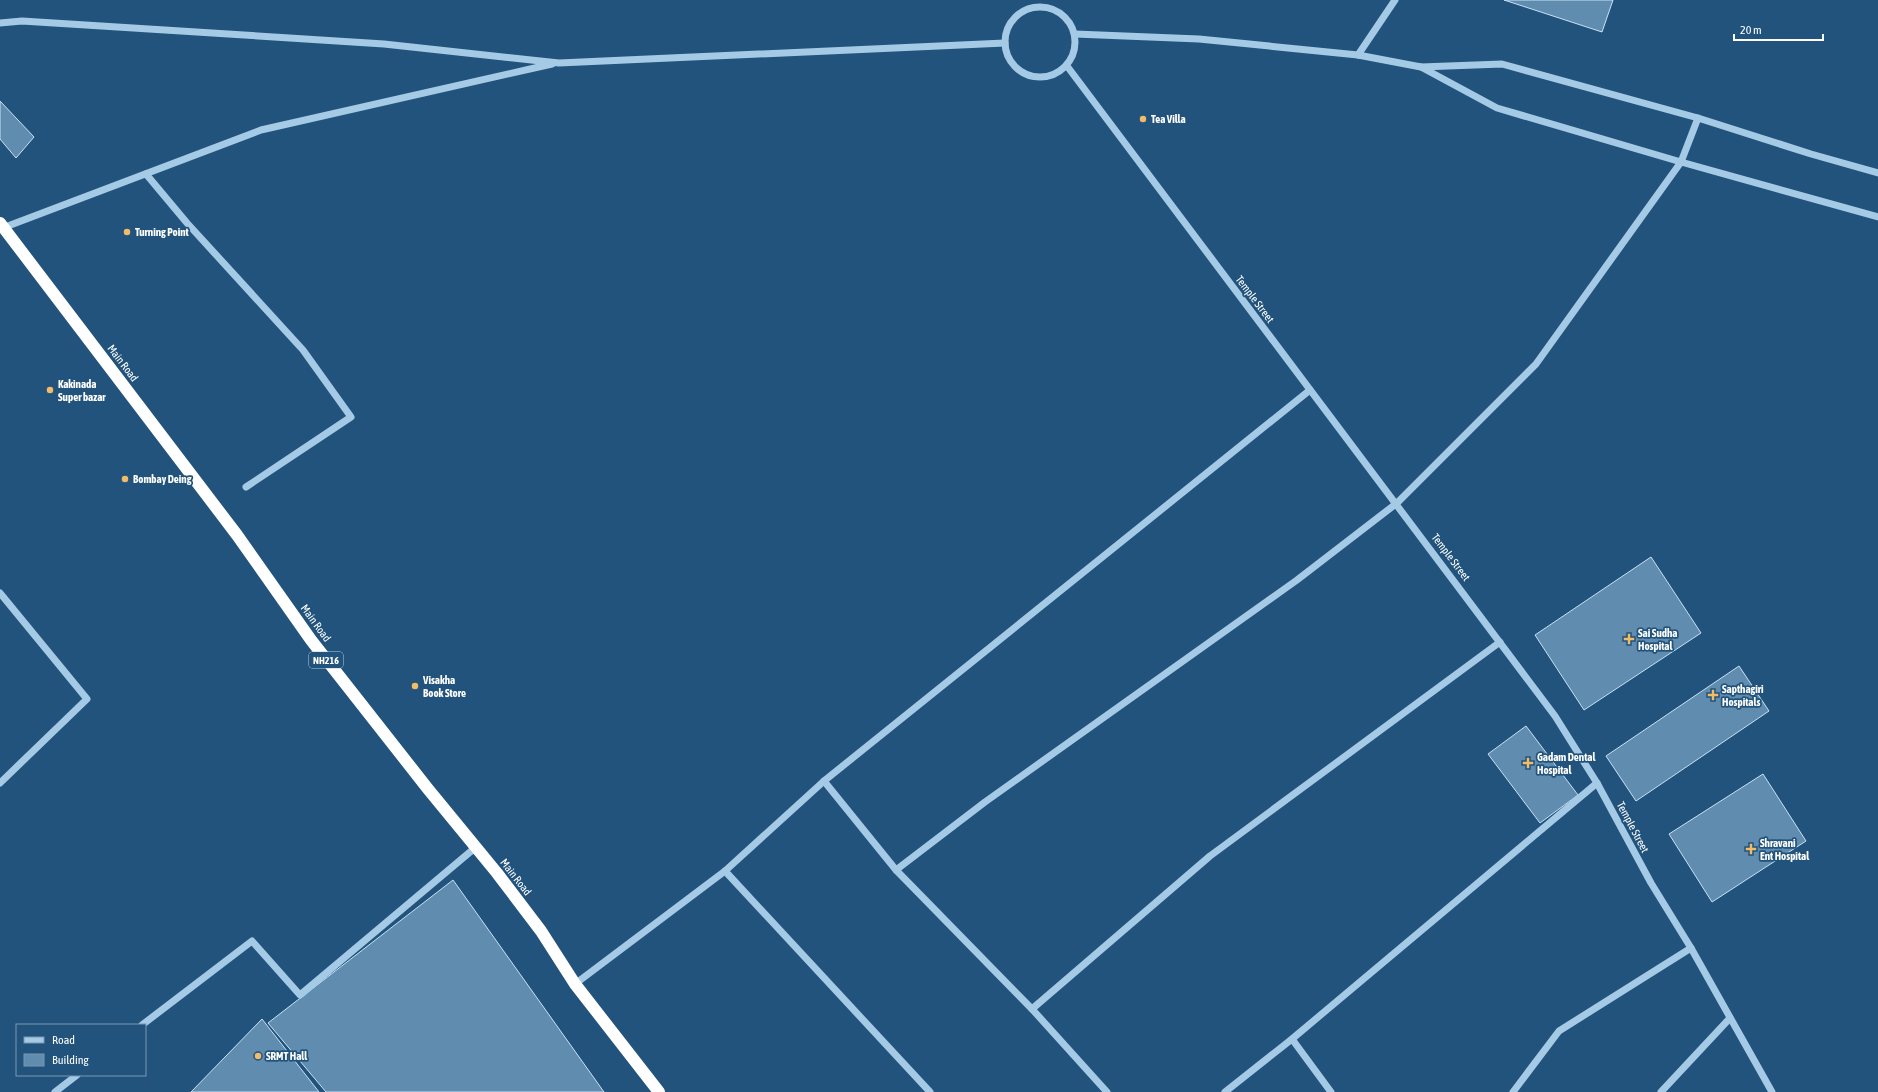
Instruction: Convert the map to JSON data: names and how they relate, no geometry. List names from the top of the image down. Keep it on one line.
{"streets":{"highway":["Main Road","NH216"],"street":["Temple Street"]},"places":{"other":["Tea Villa","Turning Point","Kakinada Super bazar","Bombay Deing","Visakha Book Store","SRMT Hall"],"health":["Sai Sudha Hospital","Sapthagiri Hospitals","Gadam Dental Hospital","Shravani Ent Hospital"]},"legend":["Road","Building"],"scale_bar":"20 m"}
